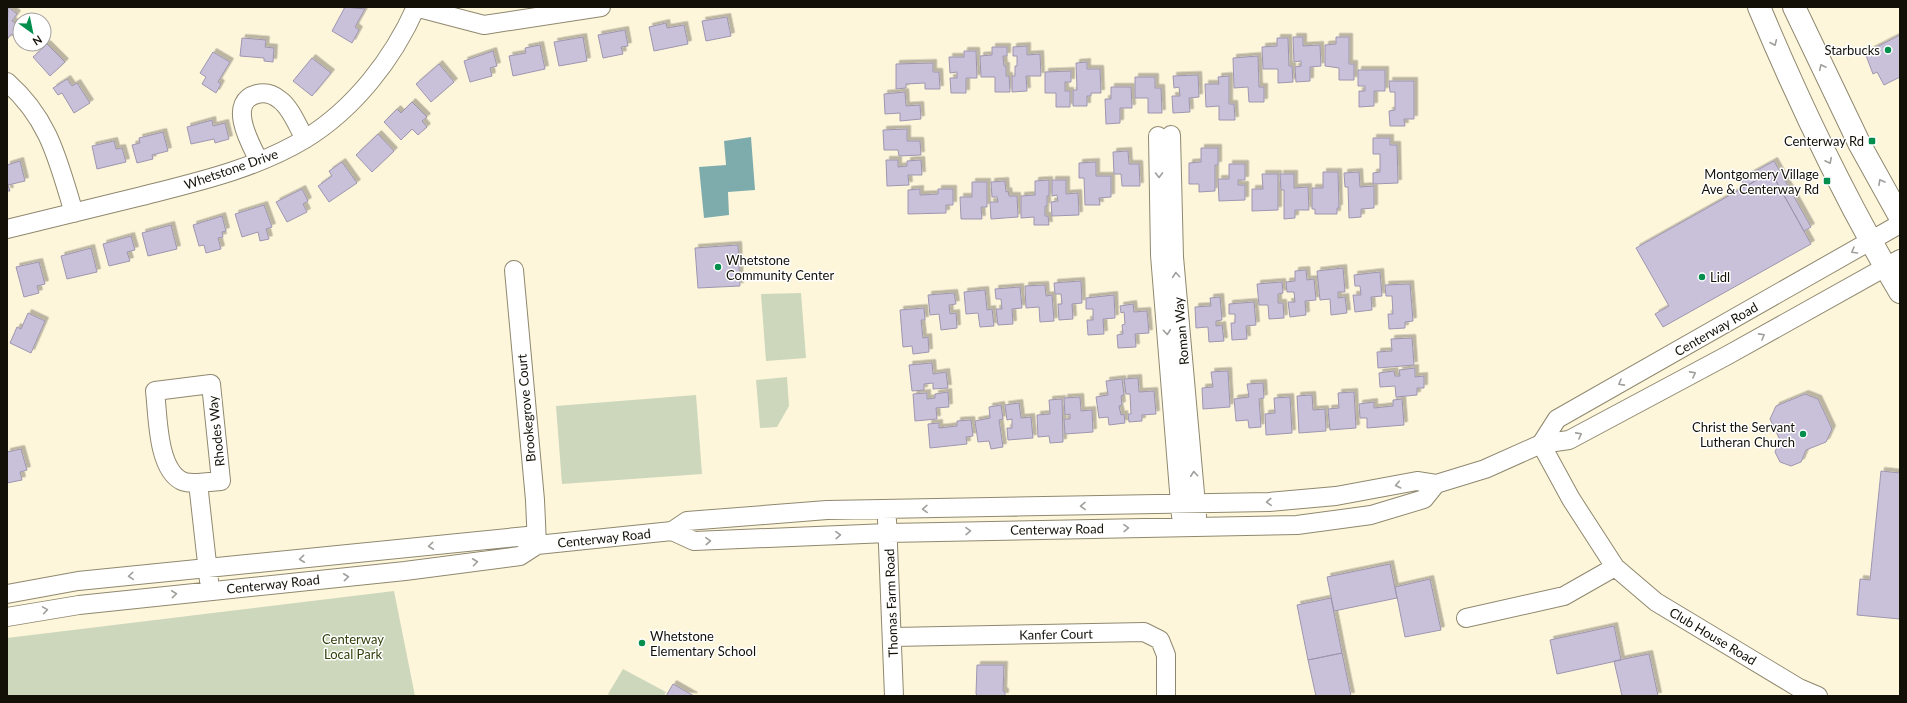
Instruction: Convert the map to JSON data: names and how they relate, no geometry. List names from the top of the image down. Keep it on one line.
{"streets":{"street":["Whetstone Drive","Centerway Road","Roman Way","Brookegrove Court","Rhodes Way","Thomas Farm Road","Kanfer Court","Club House Road"]},"crossings":[["Centerway Road","Roman Way"],["Centerway Road","Brookegrove Court"],["Centerway Road","Thomas Farm Road"],["Centerway Road","Club House Road"],["Thomas Farm Road","Kanfer Court"]],"parks":["Centerway Local Park"],"places":{"other":["Starbucks","Whetstone Community Center","Lidl","Christ the Servant Lutheran Church","Whetstone Elementary School"],"transit":["Centerway Rd","Montgomery Village Ave & Centerway Rd"]},"north":"bottom right"}
